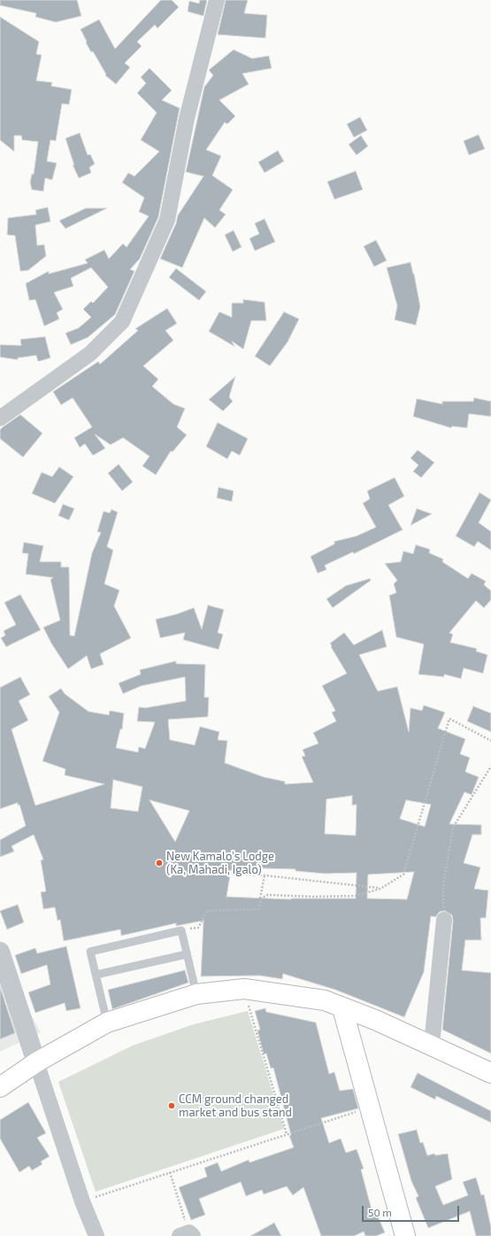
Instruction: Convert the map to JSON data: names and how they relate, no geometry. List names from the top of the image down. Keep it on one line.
{"places":["New Kamalo's Lodge (Ka, Mahadi, Igalo)","CCM ground changed market and bus stand"],"scale_bar":"50 m"}
